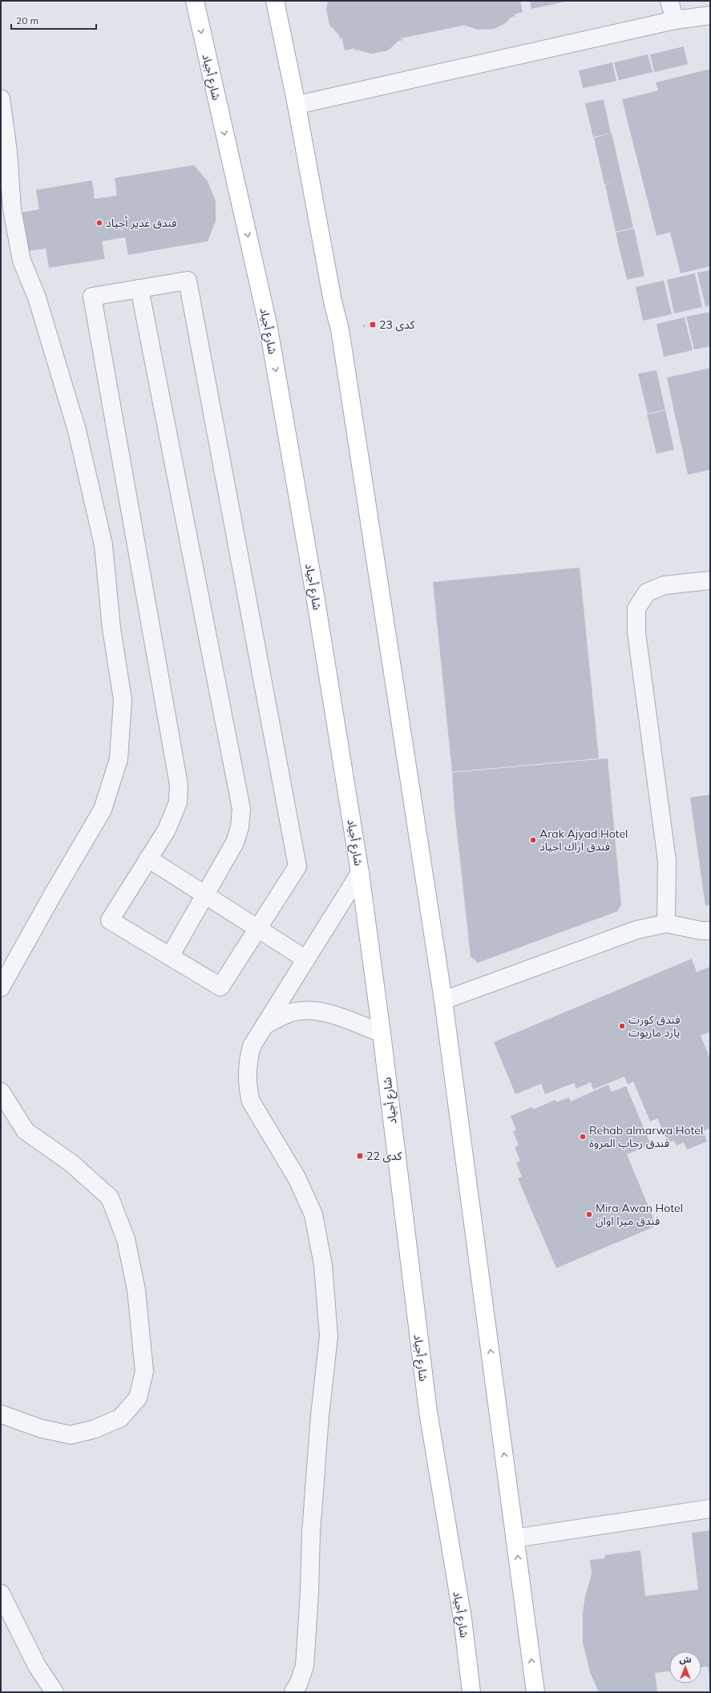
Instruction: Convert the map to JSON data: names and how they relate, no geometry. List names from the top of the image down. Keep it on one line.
{"streets":{"main road":["شارع أجياد"]},"places":{"other":["فندق غدير أجياد","Arak Ajyad Hotel فندق اراك اجياد","فندق كورت يارد ماريوت","Rehab almarwa Hotel فندق رحاب المروة","Mira Awan Hotel فندق ميرا اوان"],"transit":["كدى 23","كدى 22"]},"scale_bar":"20 m","north":"top"}
